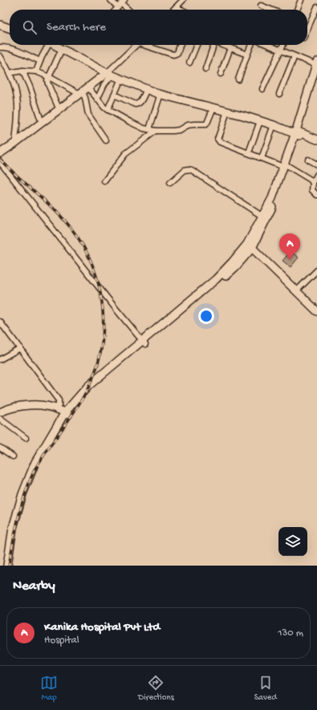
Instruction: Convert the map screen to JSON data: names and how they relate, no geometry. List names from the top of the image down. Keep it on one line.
{"page":{"search":"Search here","pins":"A","heading":"Nearby","list":[{"mark":"A","name":"Kanika Hospital Pvt Ltd","note":"Hospital","value":"130 m"}],"nav":["Map","Directions","Saved"]}}
